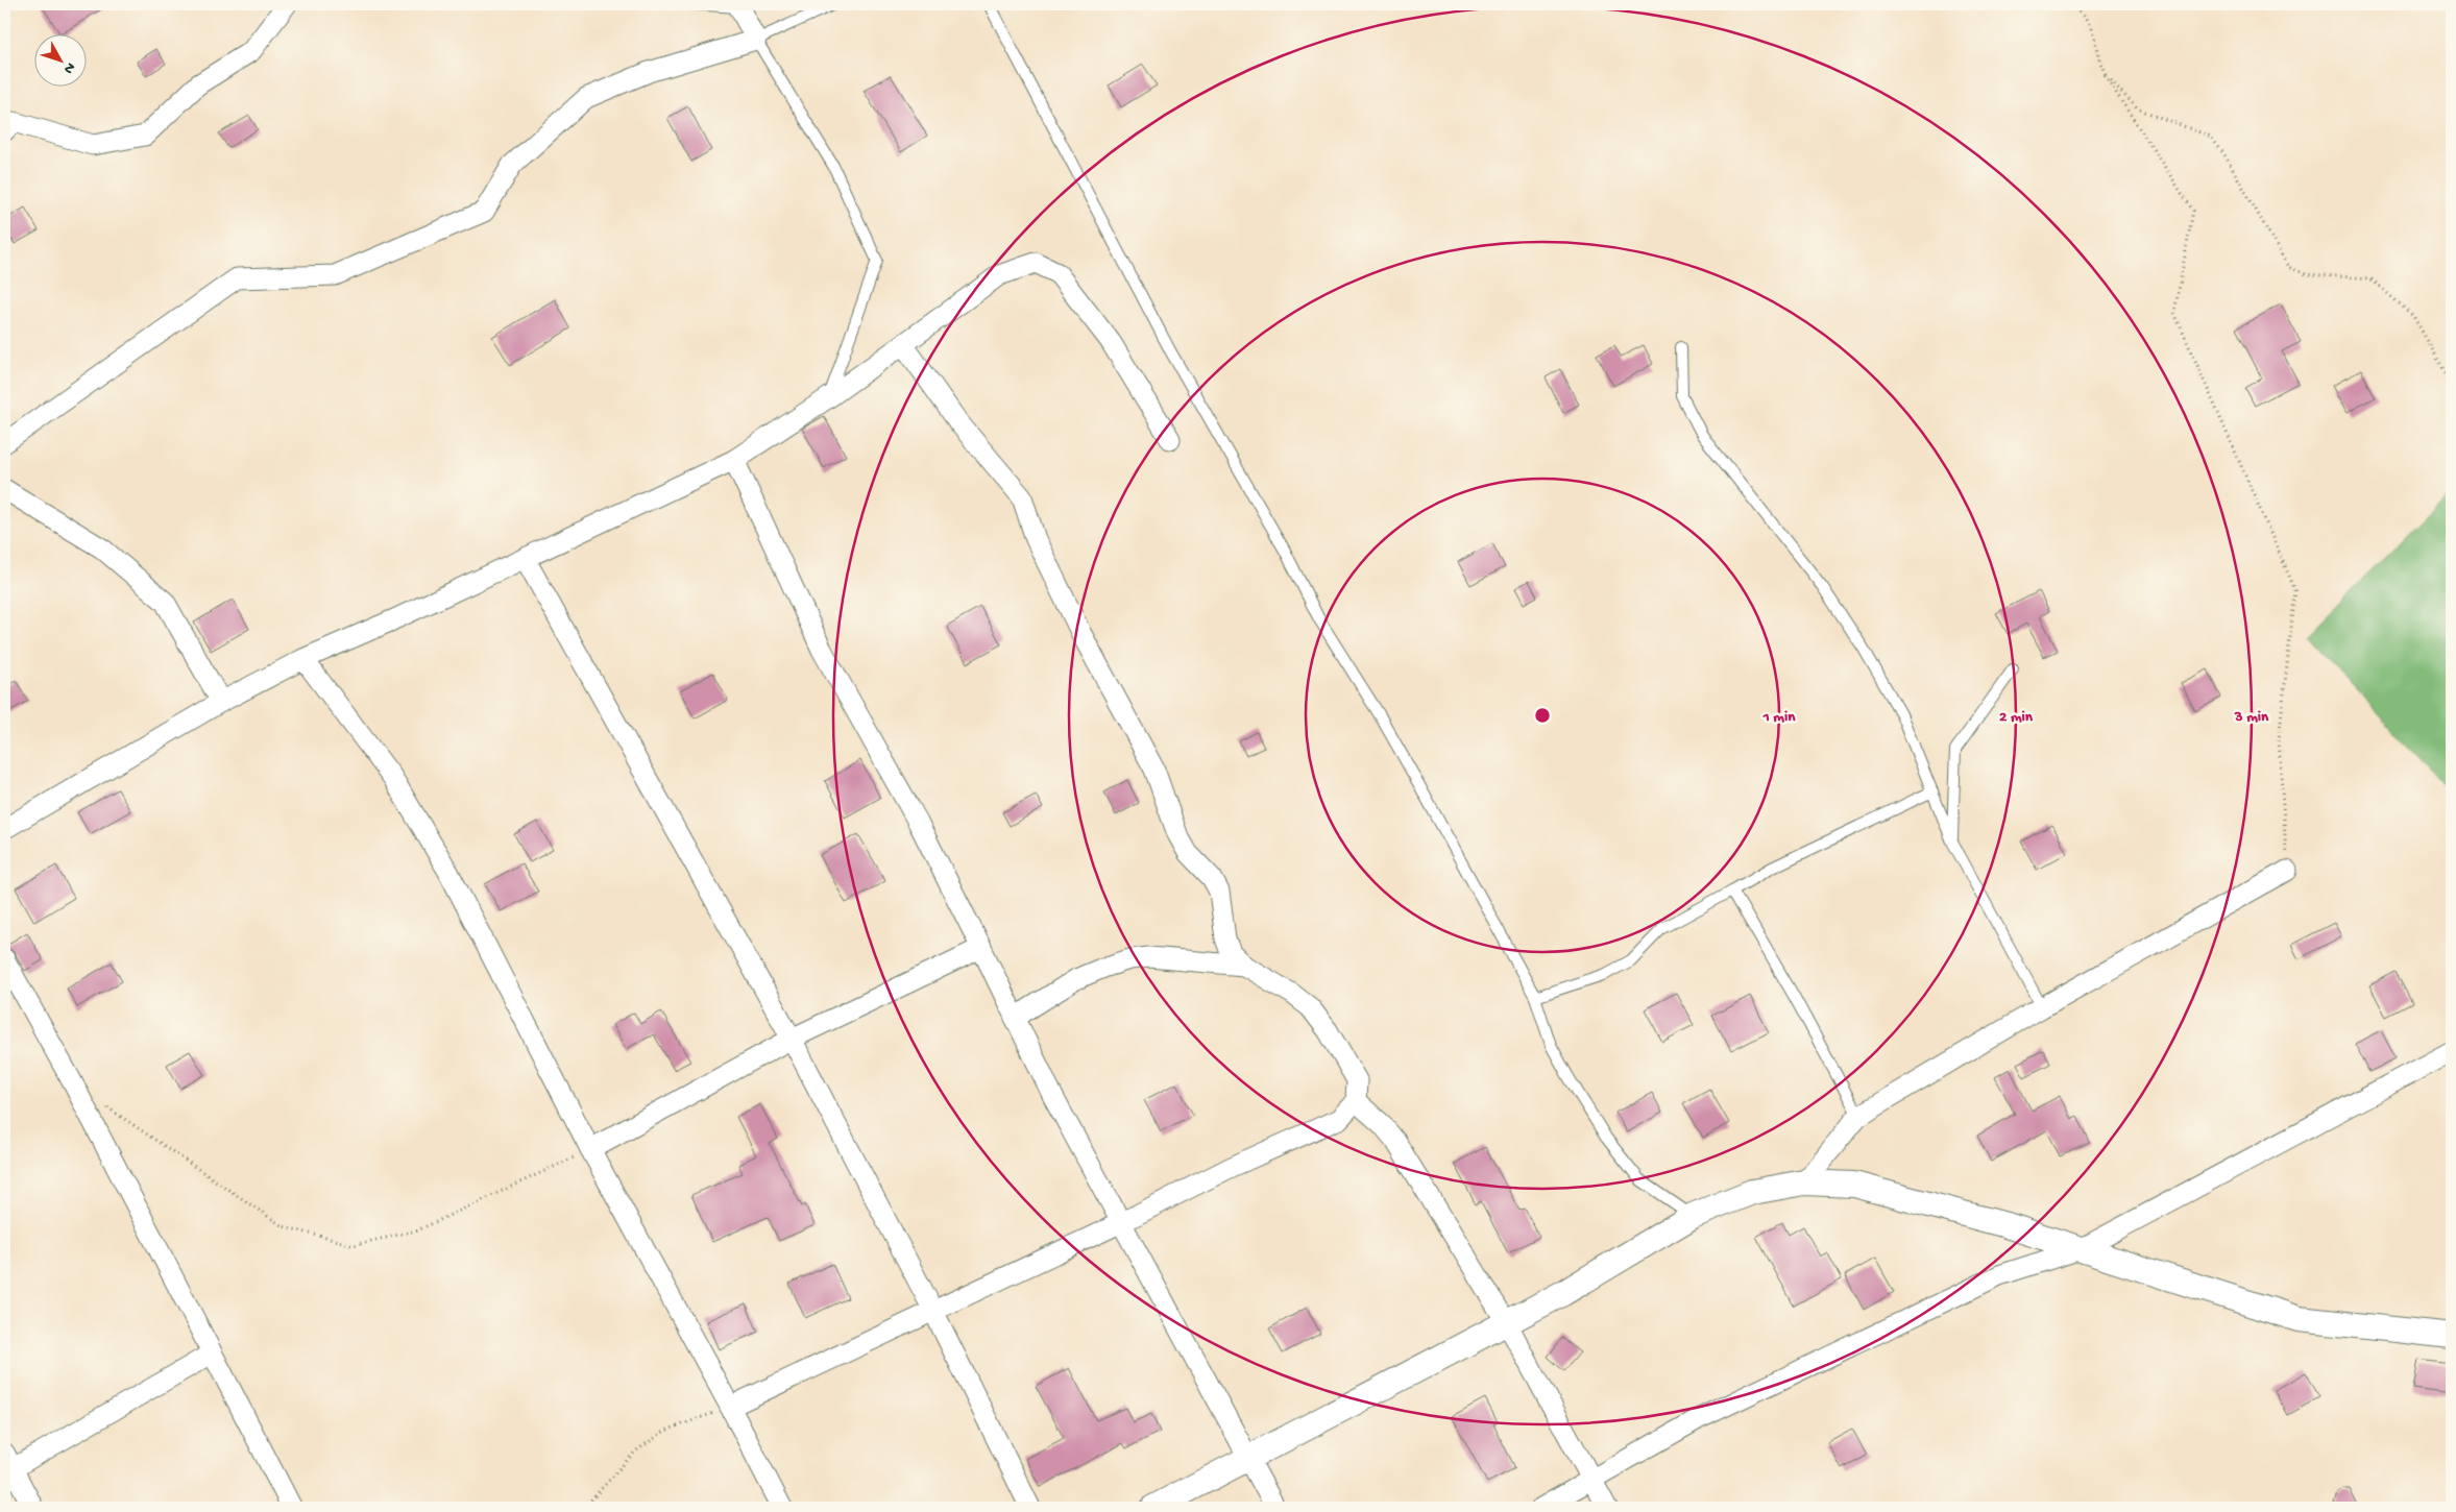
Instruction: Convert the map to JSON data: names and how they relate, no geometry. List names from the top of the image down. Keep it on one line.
{"north":"bottom right","rings":["1 min","2 min","3 min"]}
